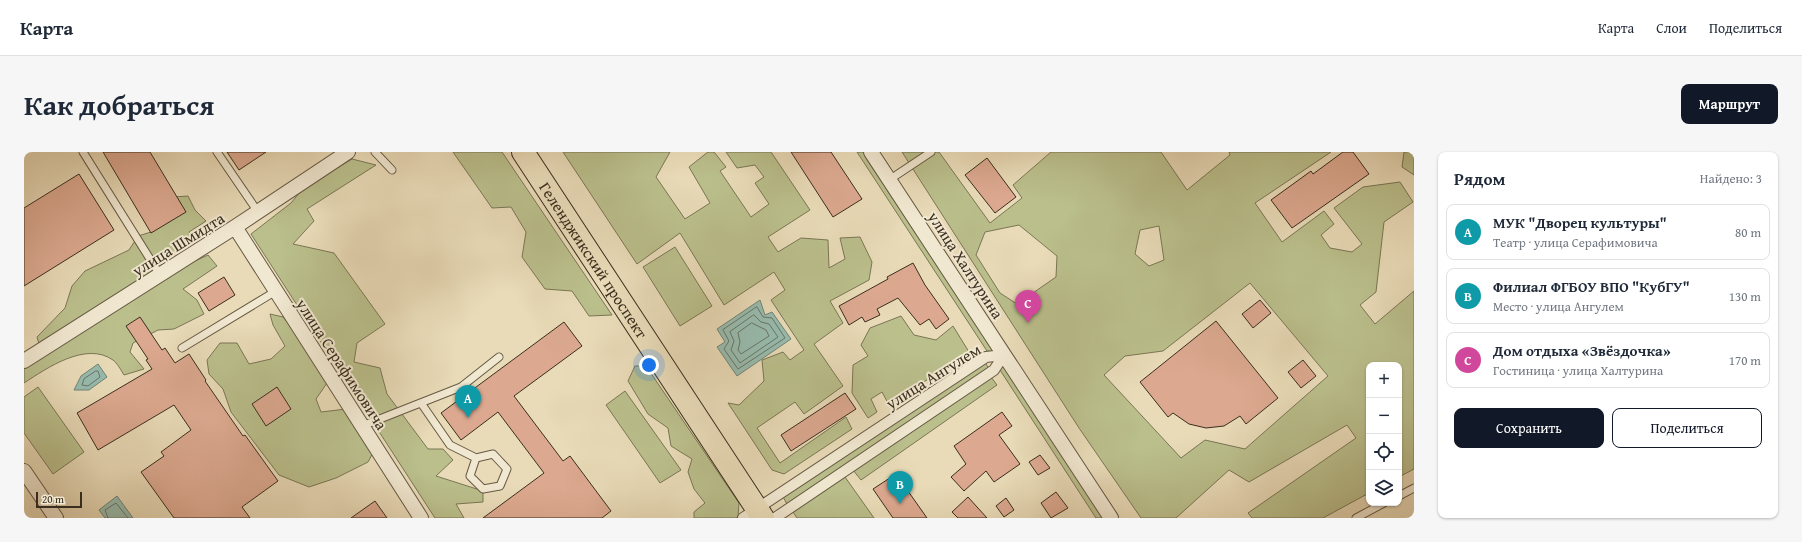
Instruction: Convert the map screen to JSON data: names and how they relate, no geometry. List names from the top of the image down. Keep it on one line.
{"streets":{"main road":["Геленджикский проспект"],"street":["улица Шмидта","улица Халтурина","улица Серафимовича","улица Ангулем"]},"crossings":[["улица Шмидта","улица Серафимовича"],["Геленджикский проспект","улица Ангулем"],["улица Халтурина","улица Ангулем"]],"scale_bar":"20 m","page":{"header":"Карта","nav":["Карта","Слои","Поделиться"],"title":"Как добраться","buttons":["Маршрут",["Сохранить","Поделиться"]],"heading":["Рядом","Найдено: 3"],"list":[{"mark":"A","name":"МУК \"Дворец культуры\"","note":"Театр · улица Серафимовича","value":"80 m"},{"mark":"B","name":"Филиал ФГБОУ ВПО \"КубГУ\"","note":"Место · улица Ангулем","value":"130 m"},{"mark":"C","name":"Дом отдыха «Звёздочка»","note":"Гостиница · улица Халтурина","value":"170 m"}],"pins":["C","A","B"],"map_buttons":["+","−"],"scale":"20 m"}}
